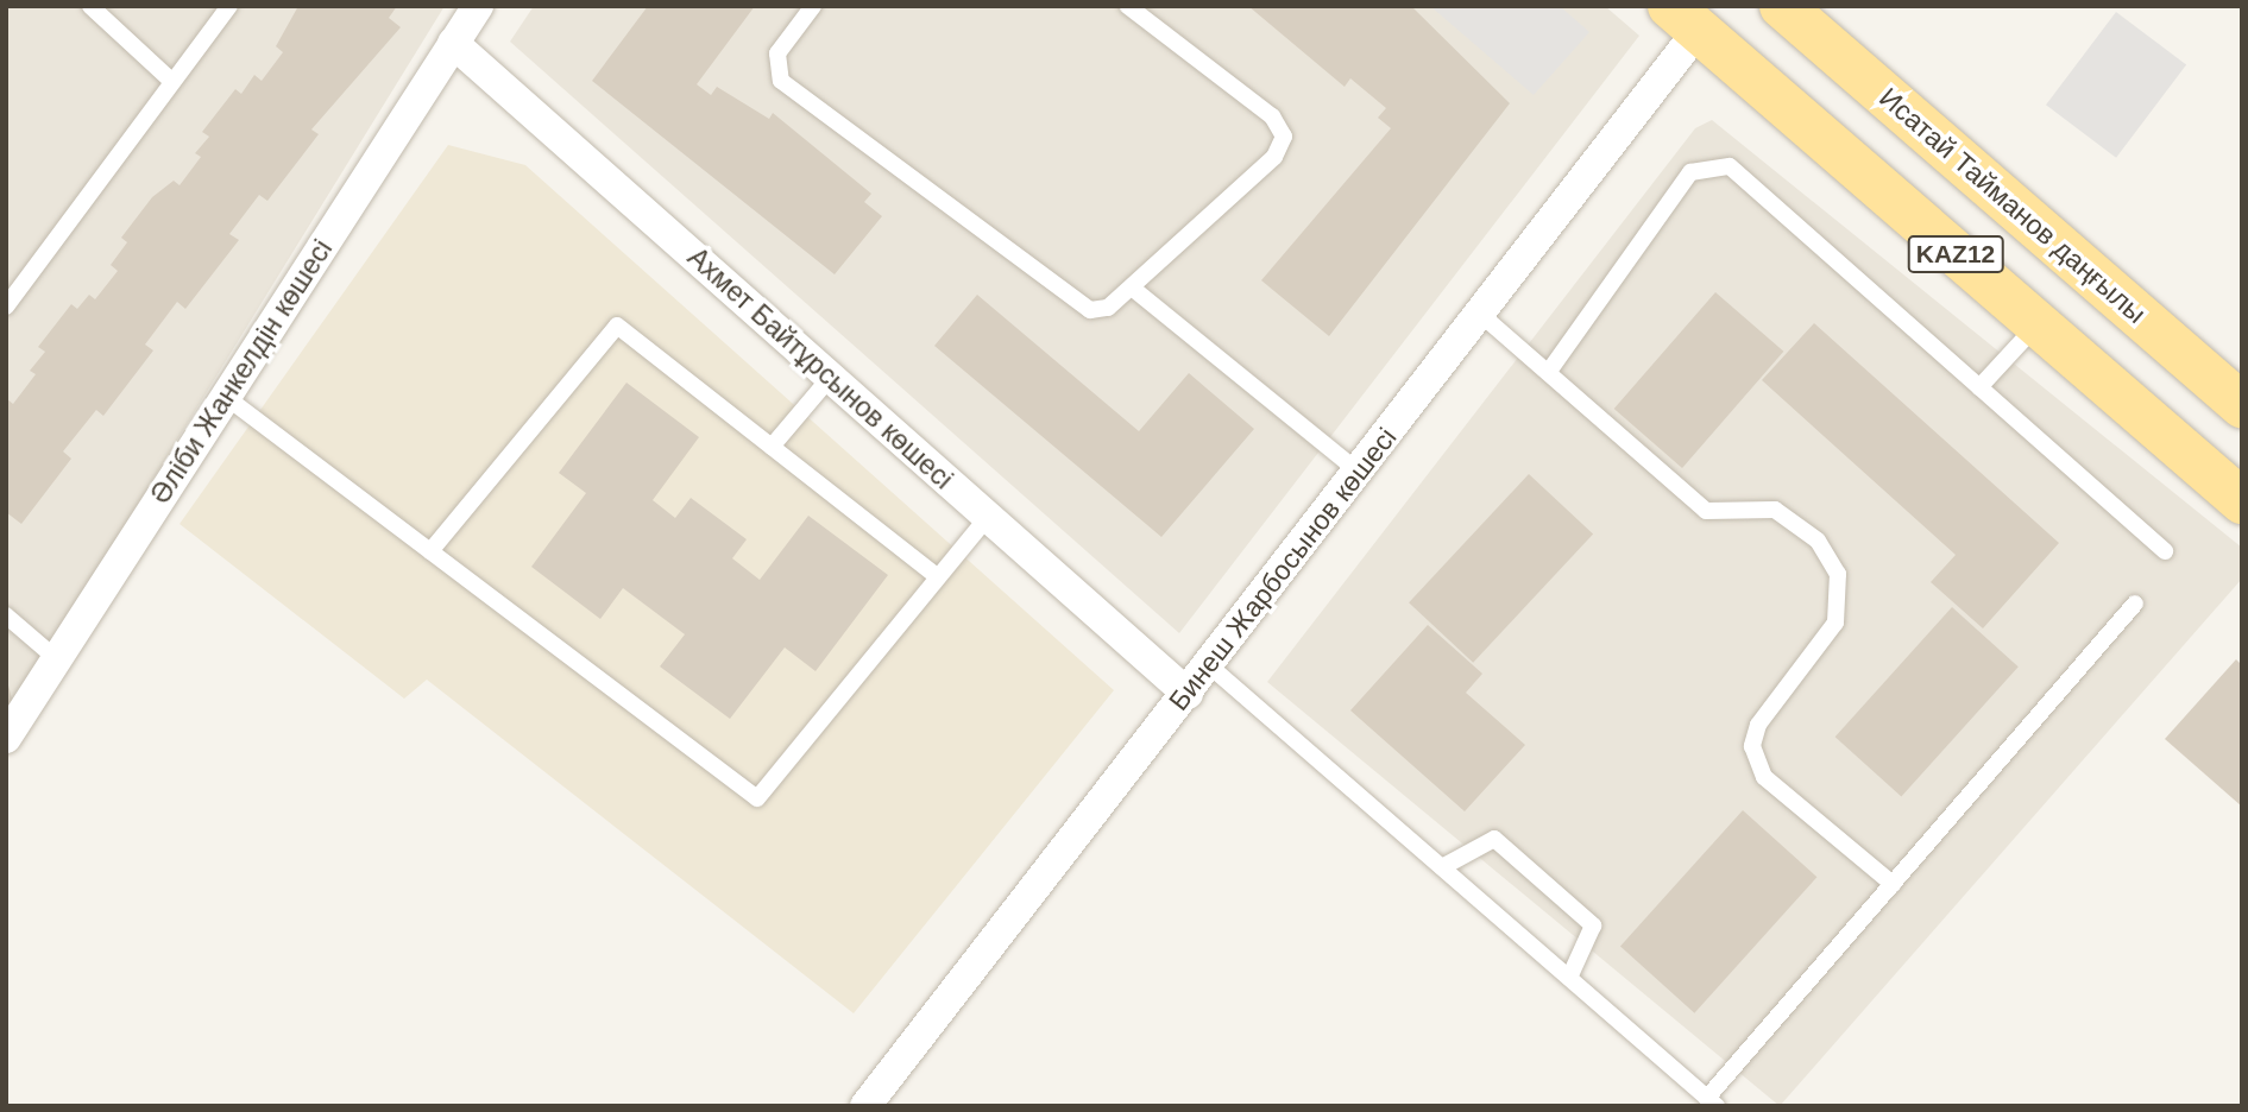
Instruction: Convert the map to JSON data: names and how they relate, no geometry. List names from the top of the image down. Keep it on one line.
{"streets":{"main road":["Исатай Тайманов даңғылы","KAZ12"],"street":["Ахмет Байтұрсынов көшесі","Әліби Жанкелдін көшесі","Бинеш Жарбосынов көшесі"]},"crossings":[["KAZ12","Бинеш Жарбосынов көшесі"],["Ахмет Байтұрсынов көшесі","Әліби Жанкелдін көшесі"],["Ахмет Байтұрсынов көшесі","Бинеш Жарбосынов көшесі"]]}
